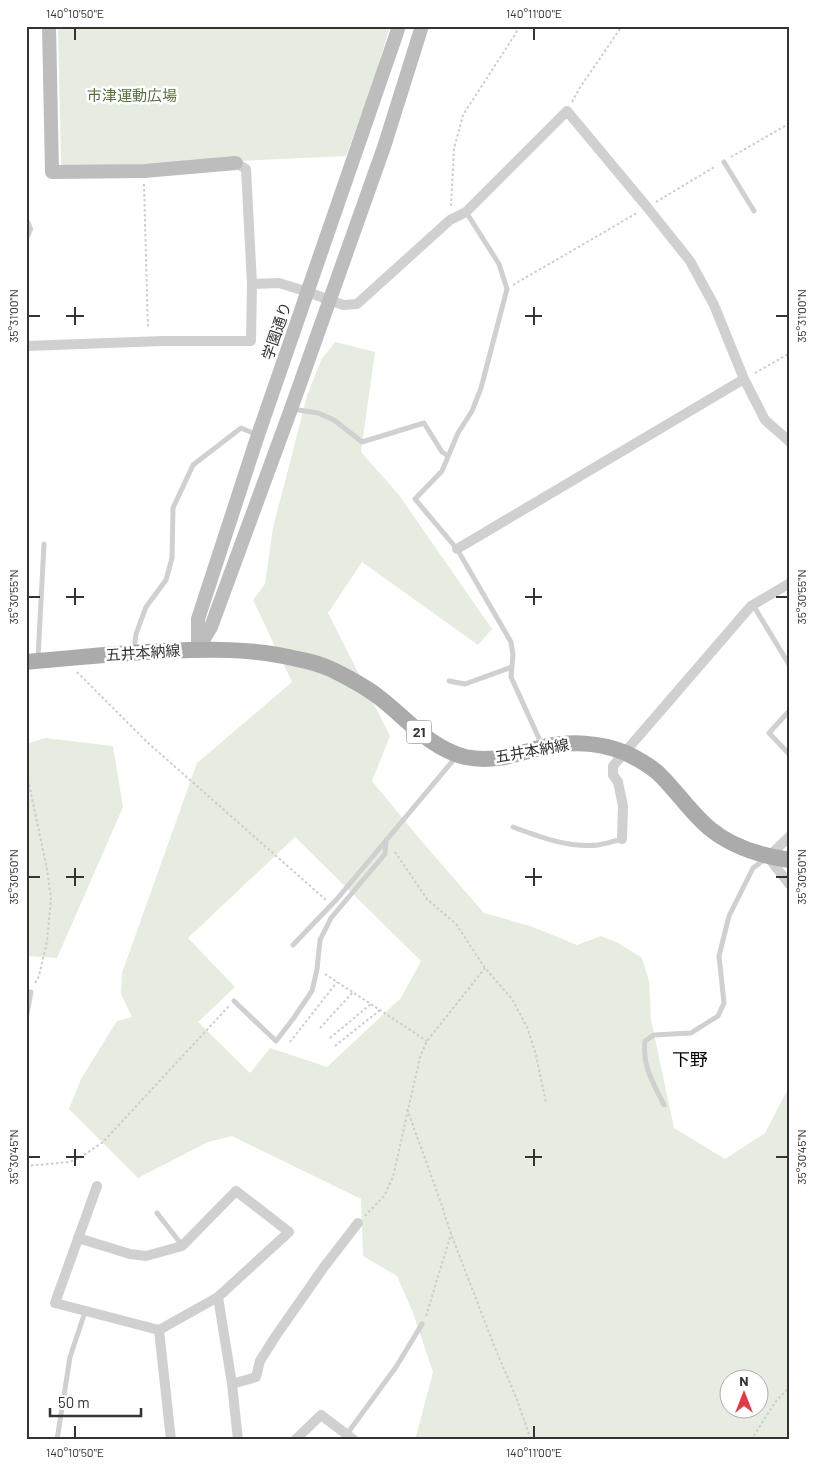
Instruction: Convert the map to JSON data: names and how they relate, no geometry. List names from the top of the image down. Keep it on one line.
{"streets":{"main road":["五井本納線","21"],"street":["学園通り"]},"crossings":[["学園通り","五井本納線"]],"districts":["下野"],"parks":["市津運動広場"],"scale_bar":"50 m","north":"top","coordinates":["140°10'50\"E","140°11'00\"E","35°31'00\"N","35°30'55\"N","35°30'50\"N","35°30'45\"N"]}
